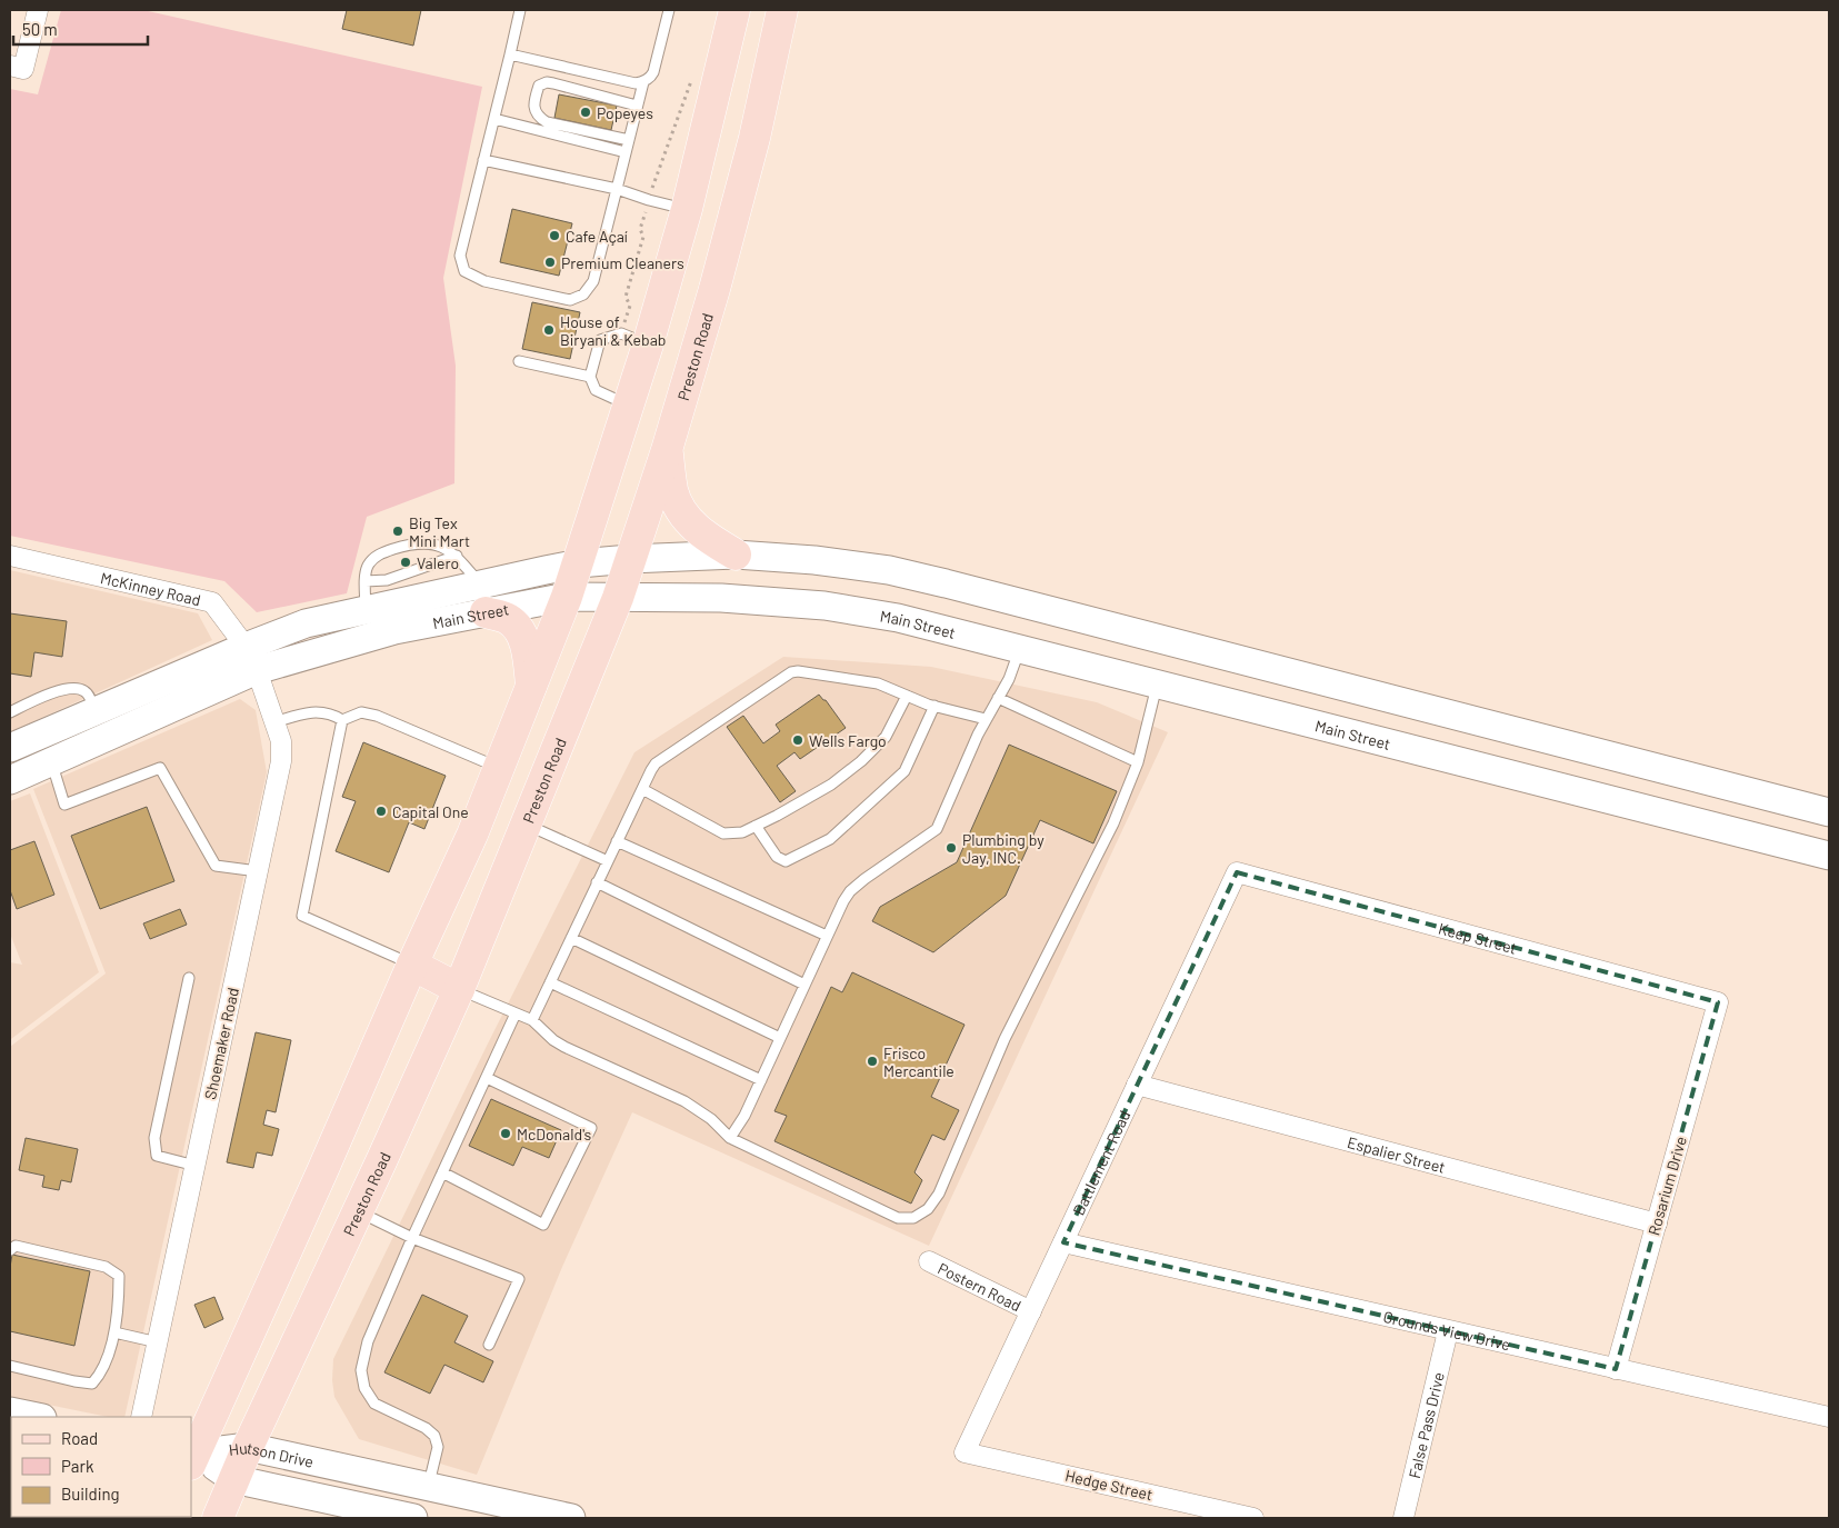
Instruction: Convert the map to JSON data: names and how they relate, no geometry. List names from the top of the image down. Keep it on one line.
{"streets":{"main road":["Preston Road","Main Street","Hutson Drive"],"street":["McKinney Road","Keep Street","Shoemaker Road","Espalier Street","Battlement Road","Rosarium Drive","Postern Road","Grounds View Drive","False Pass Drive","Hedge Street"]},"crossings":[["Preston Road","Main Street"],["Preston Road","Hutson Drive"],["McKinney Road","Main Street"],["McKinney Road","Shoemaker Road"],["Main Street","Shoemaker Road"],["Keep Street","Battlement Road"],["Keep Street","Rosarium Drive"],["Espalier Street","Battlement Road"],["Espalier Street","Rosarium Drive"],["Battlement Road","Postern Road"],["Battlement Road","Grounds View Drive"],["Battlement Road","Hedge Street"],["Rosarium Drive","Grounds View Drive"],["Grounds View Drive","False Pass Drive"]],"places":["Popeyes","Cafe Açaí","Premium Cleaners","House of Biryani & Kebab","Big Tex Mini Mart","Valero","Wells Fargo","Capital One","Plumbing by Jay, INC.","Frisco Mercantile","McDonald's"],"legend":["Road","Park","Building"],"scale_bar":"50 m"}
